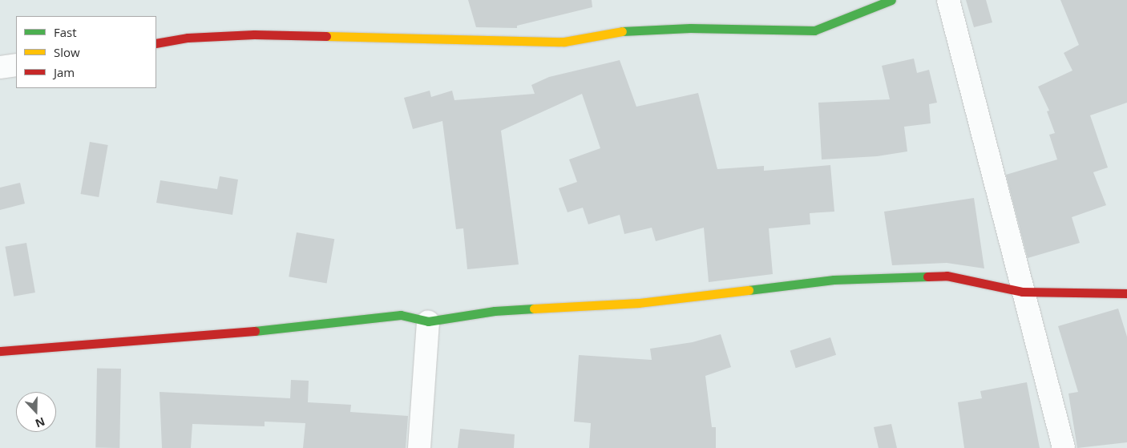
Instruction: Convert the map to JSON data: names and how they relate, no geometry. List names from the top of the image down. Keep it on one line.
{"legend":["Fast","Slow","Jam"],"north":"bottom"}
